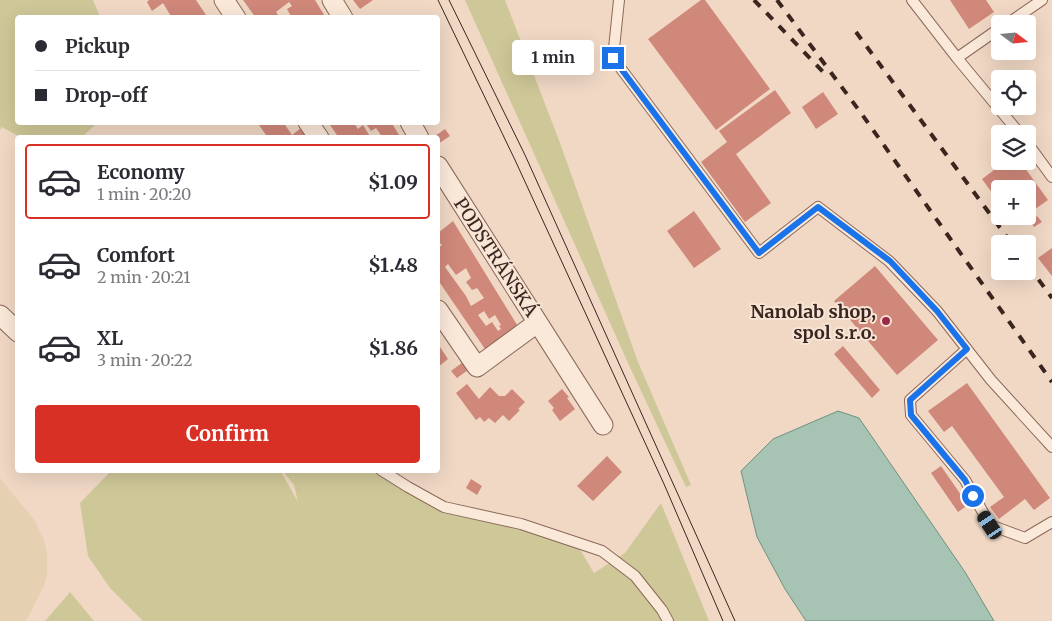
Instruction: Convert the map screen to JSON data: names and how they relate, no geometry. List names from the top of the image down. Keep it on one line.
{"streets":{"street":["PODSTRÁNSKÁ"]},"places":["Nanolab shop, spol s.r.o."],"north":"right","page":{"map_buttons":["+","−"],"banner":["Pickup","Drop-off"],"bubble":"1 min","list":[{"name":"Economy","note":"1 min · 20:20","value":"$1.09"},{"name":"Comfort","note":"2 min · 20:21","value":"$1.48"},{"name":"XL","note":"3 min · 20:22","value":"$1.86"}],"buttons":"Confirm"}}
